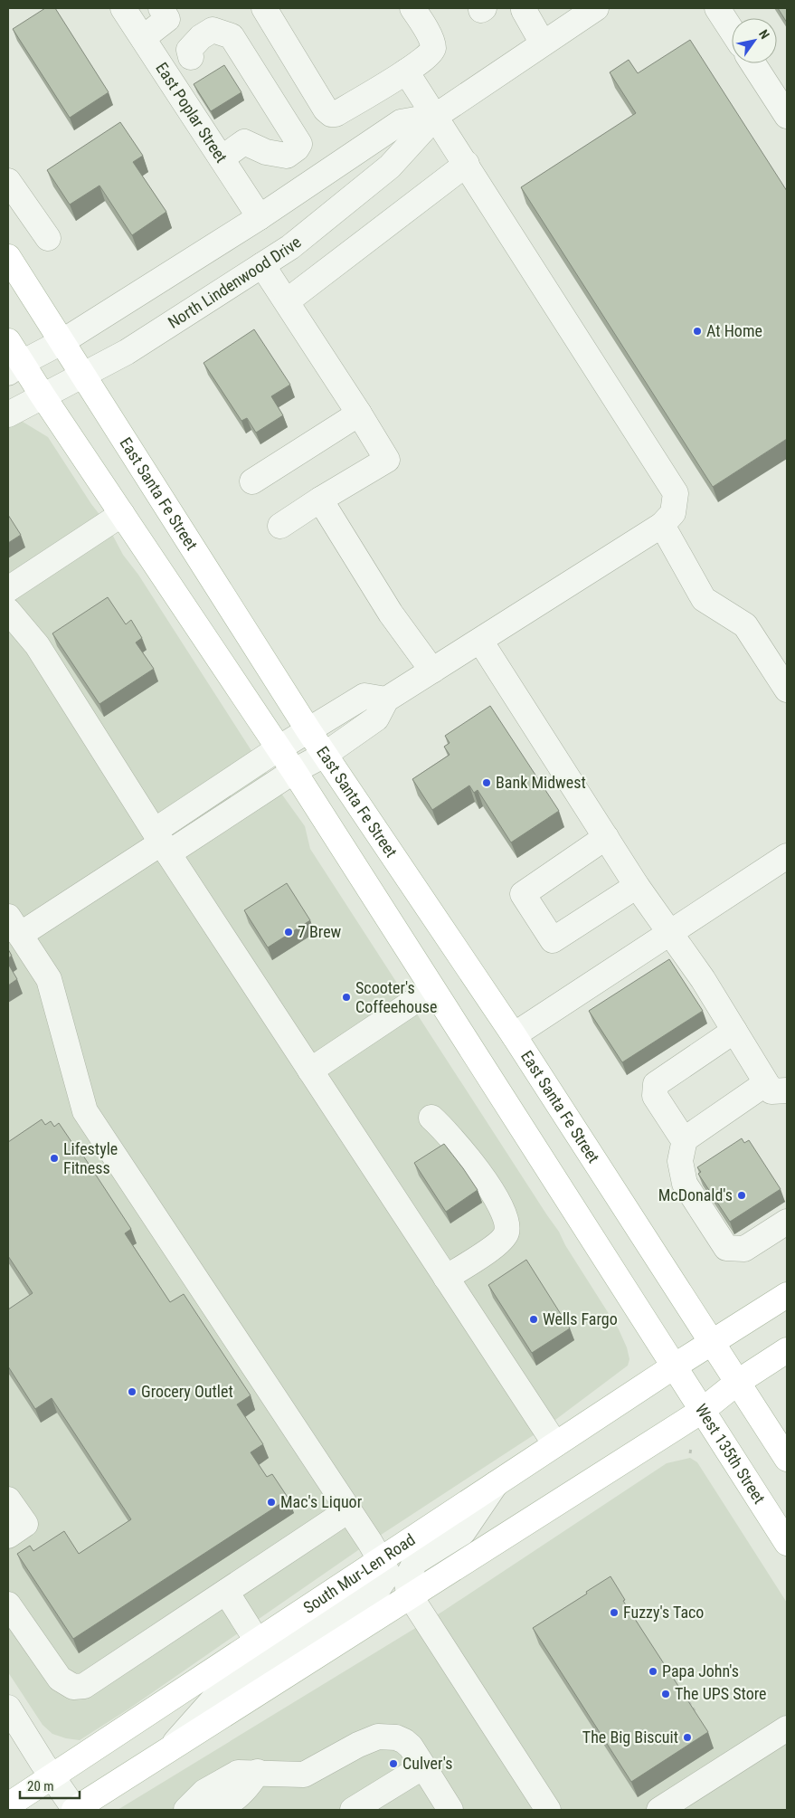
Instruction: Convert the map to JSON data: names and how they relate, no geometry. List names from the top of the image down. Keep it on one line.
{"streets":{"main road":["East Santa Fe Street","West 135th Street","South Mur-Len Road"],"street":["East Poplar Street","North Lindenwood Drive"]},"crossings":[["East Poplar Street","North Lindenwood Drive"],["North Lindenwood Drive","East Santa Fe Street"],["East Santa Fe Street","South Mur-Len Road"],["West 135th Street","South Mur-Len Road"]],"places":["At Home","Bank Midwest","7 Brew","Scooter's Coffeehouse","Lifestyle Fitness","McDonald's","Wells Fargo","Grocery Outlet","Mac's Liquor","Fuzzy's Taco","Papa John's","The UPS Store","The Big Biscuit","Culver's"],"scale_bar":"20 m","north":"top right"}
